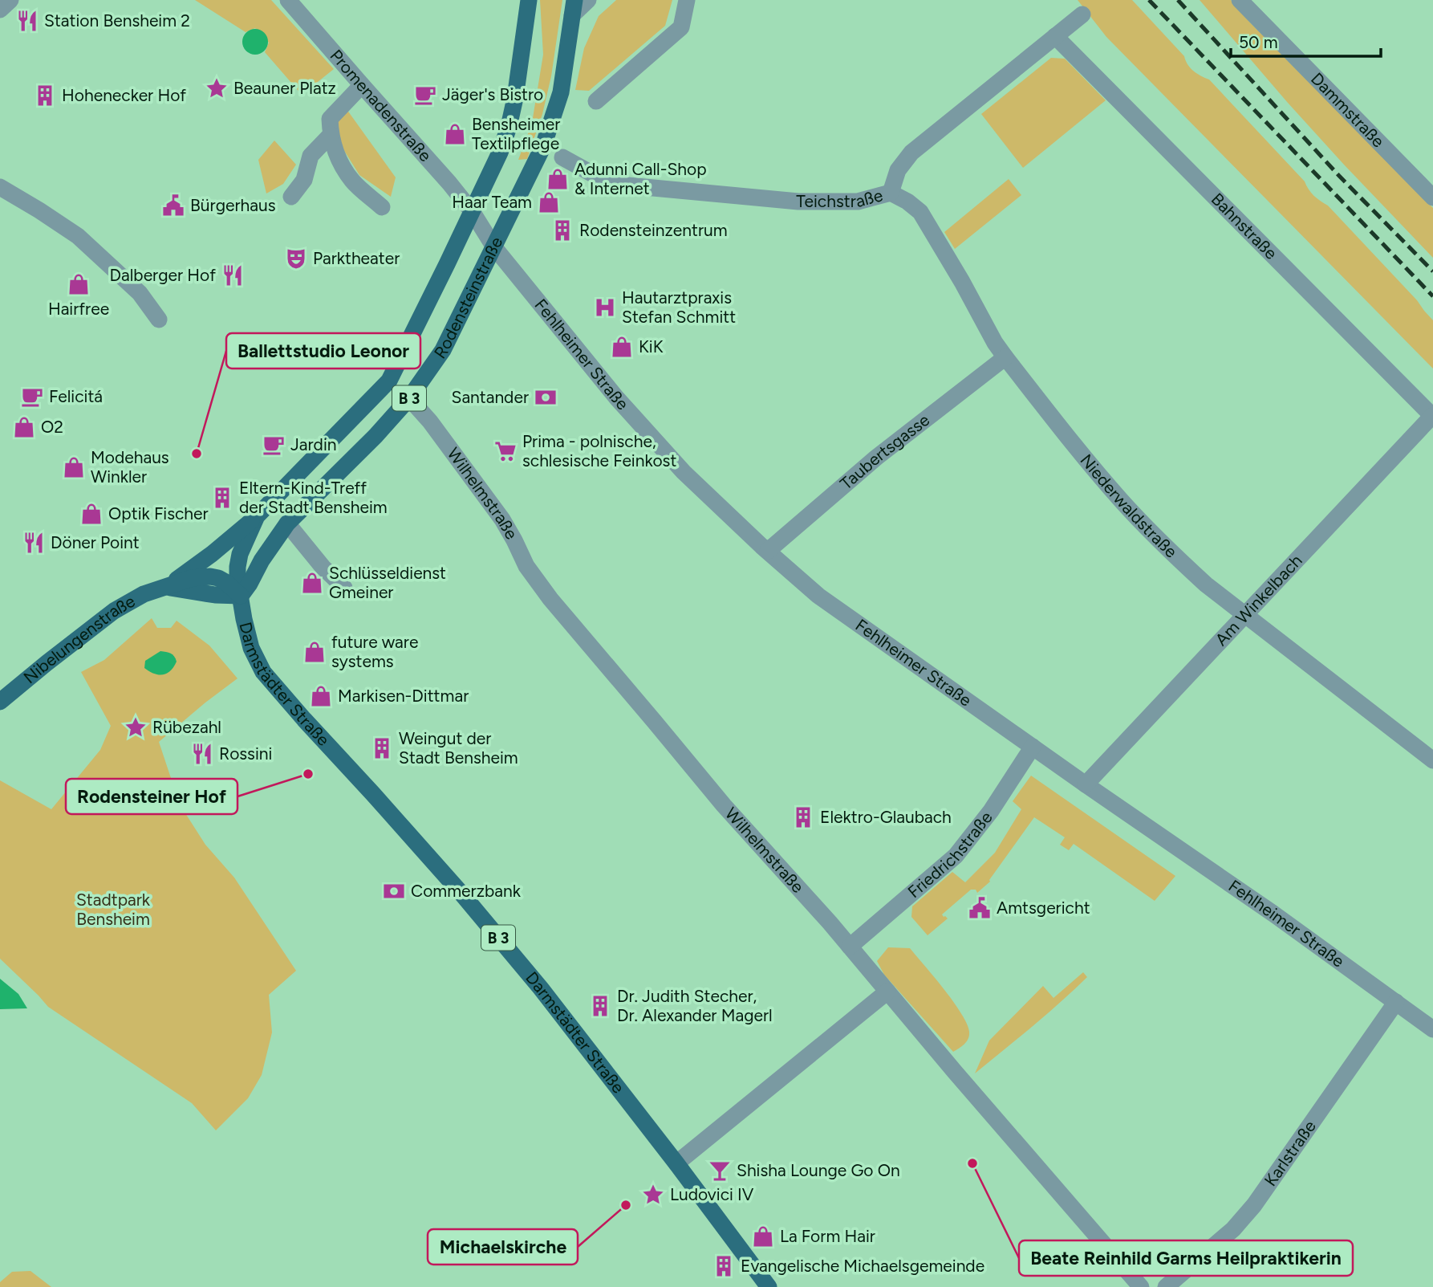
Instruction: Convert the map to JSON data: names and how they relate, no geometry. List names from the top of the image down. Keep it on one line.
{"streets":{"main road":["Rodensteinstraße","B 3","Nibelungenstraße","Darmstädter Straße"],"street":["Promenadenstraße","Dammstraße","Teichstraße","Bahnstraße","Fehlheimer Straße","Taubertsgasse","Wilhelmstraße","Niederwaldstraße","Am Winkelbach","Friedrichstraße","Karlstraße"]},"crossings":[["Promenadenstraße","Rodensteinstraße"],["Promenadenstraße","Fehlheimer Straße"],["Teichstraße","Bahnstraße"],["Teichstraße","Niederwaldstraße"],["Bahnstraße","Am Winkelbach"],["Rodensteinstraße","Fehlheimer Straße"],["Rodensteinstraße","Wilhelmstraße"],["Rodensteinstraße","Nibelungenstraße"],["Rodensteinstraße","Darmstädter Straße"],["Fehlheimer Straße","Taubertsgasse"],["Fehlheimer Straße","Am Winkelbach"],["Fehlheimer Straße","Friedrichstraße"],["Fehlheimer Straße","Karlstraße"],["Taubertsgasse","Niederwaldstraße"],["Wilhelmstraße","Friedrichstraße"],["Niederwaldstraße","Am Winkelbach"],["Nibelungenstraße","Darmstädter Straße"]],"parks":["Stadtpark Bensheim"],"places":{"restaurant":["Station Bensheim 2","Dalberger Hof","Döner Point","Rossini"],"place":["Beauner Platz","Rübezahl","Ludovici IV"],"cafe":["Jäger's Bistro","Felicitá","Jardin"],"building":["Hohenecker Hof","Rodensteinzentrum","Eltern-Kind-Treff der Stadt Bensheim","Weingut der Stadt Bensheim","Elektro-Glaubach","Dr. Judith Stecher, Dr. Alexander Magerl","Evangelische Michaelsgemeinde"],"shop":["Bensheimer Textilpflege","Adunni Call-Shop & Internet","Haar Team","Hairfree","KiK","O2","Modehaus Winkler","Optik Fischer","Schlüsseldienst Gmeiner","future ware systems","Markisen-Dittmar","La Form Hair"],"public building":["Bürgerhaus","Amtsgericht"],"theatre":["Parktheater"],"hospital":["Hautarztpraxis Stefan Schmitt"],"bank":["Santander","Commerzbank"],"supermarket":["Prima - polnische, schlesische Feinkost"],"other":["Ballettstudio Leonor","Rodensteiner Hof","Beate Reinhild Garms Heilpraktikerin","Michaelskirche"],"bar":["Shisha Lounge Go On"]},"scale_bar":"50 m"}
